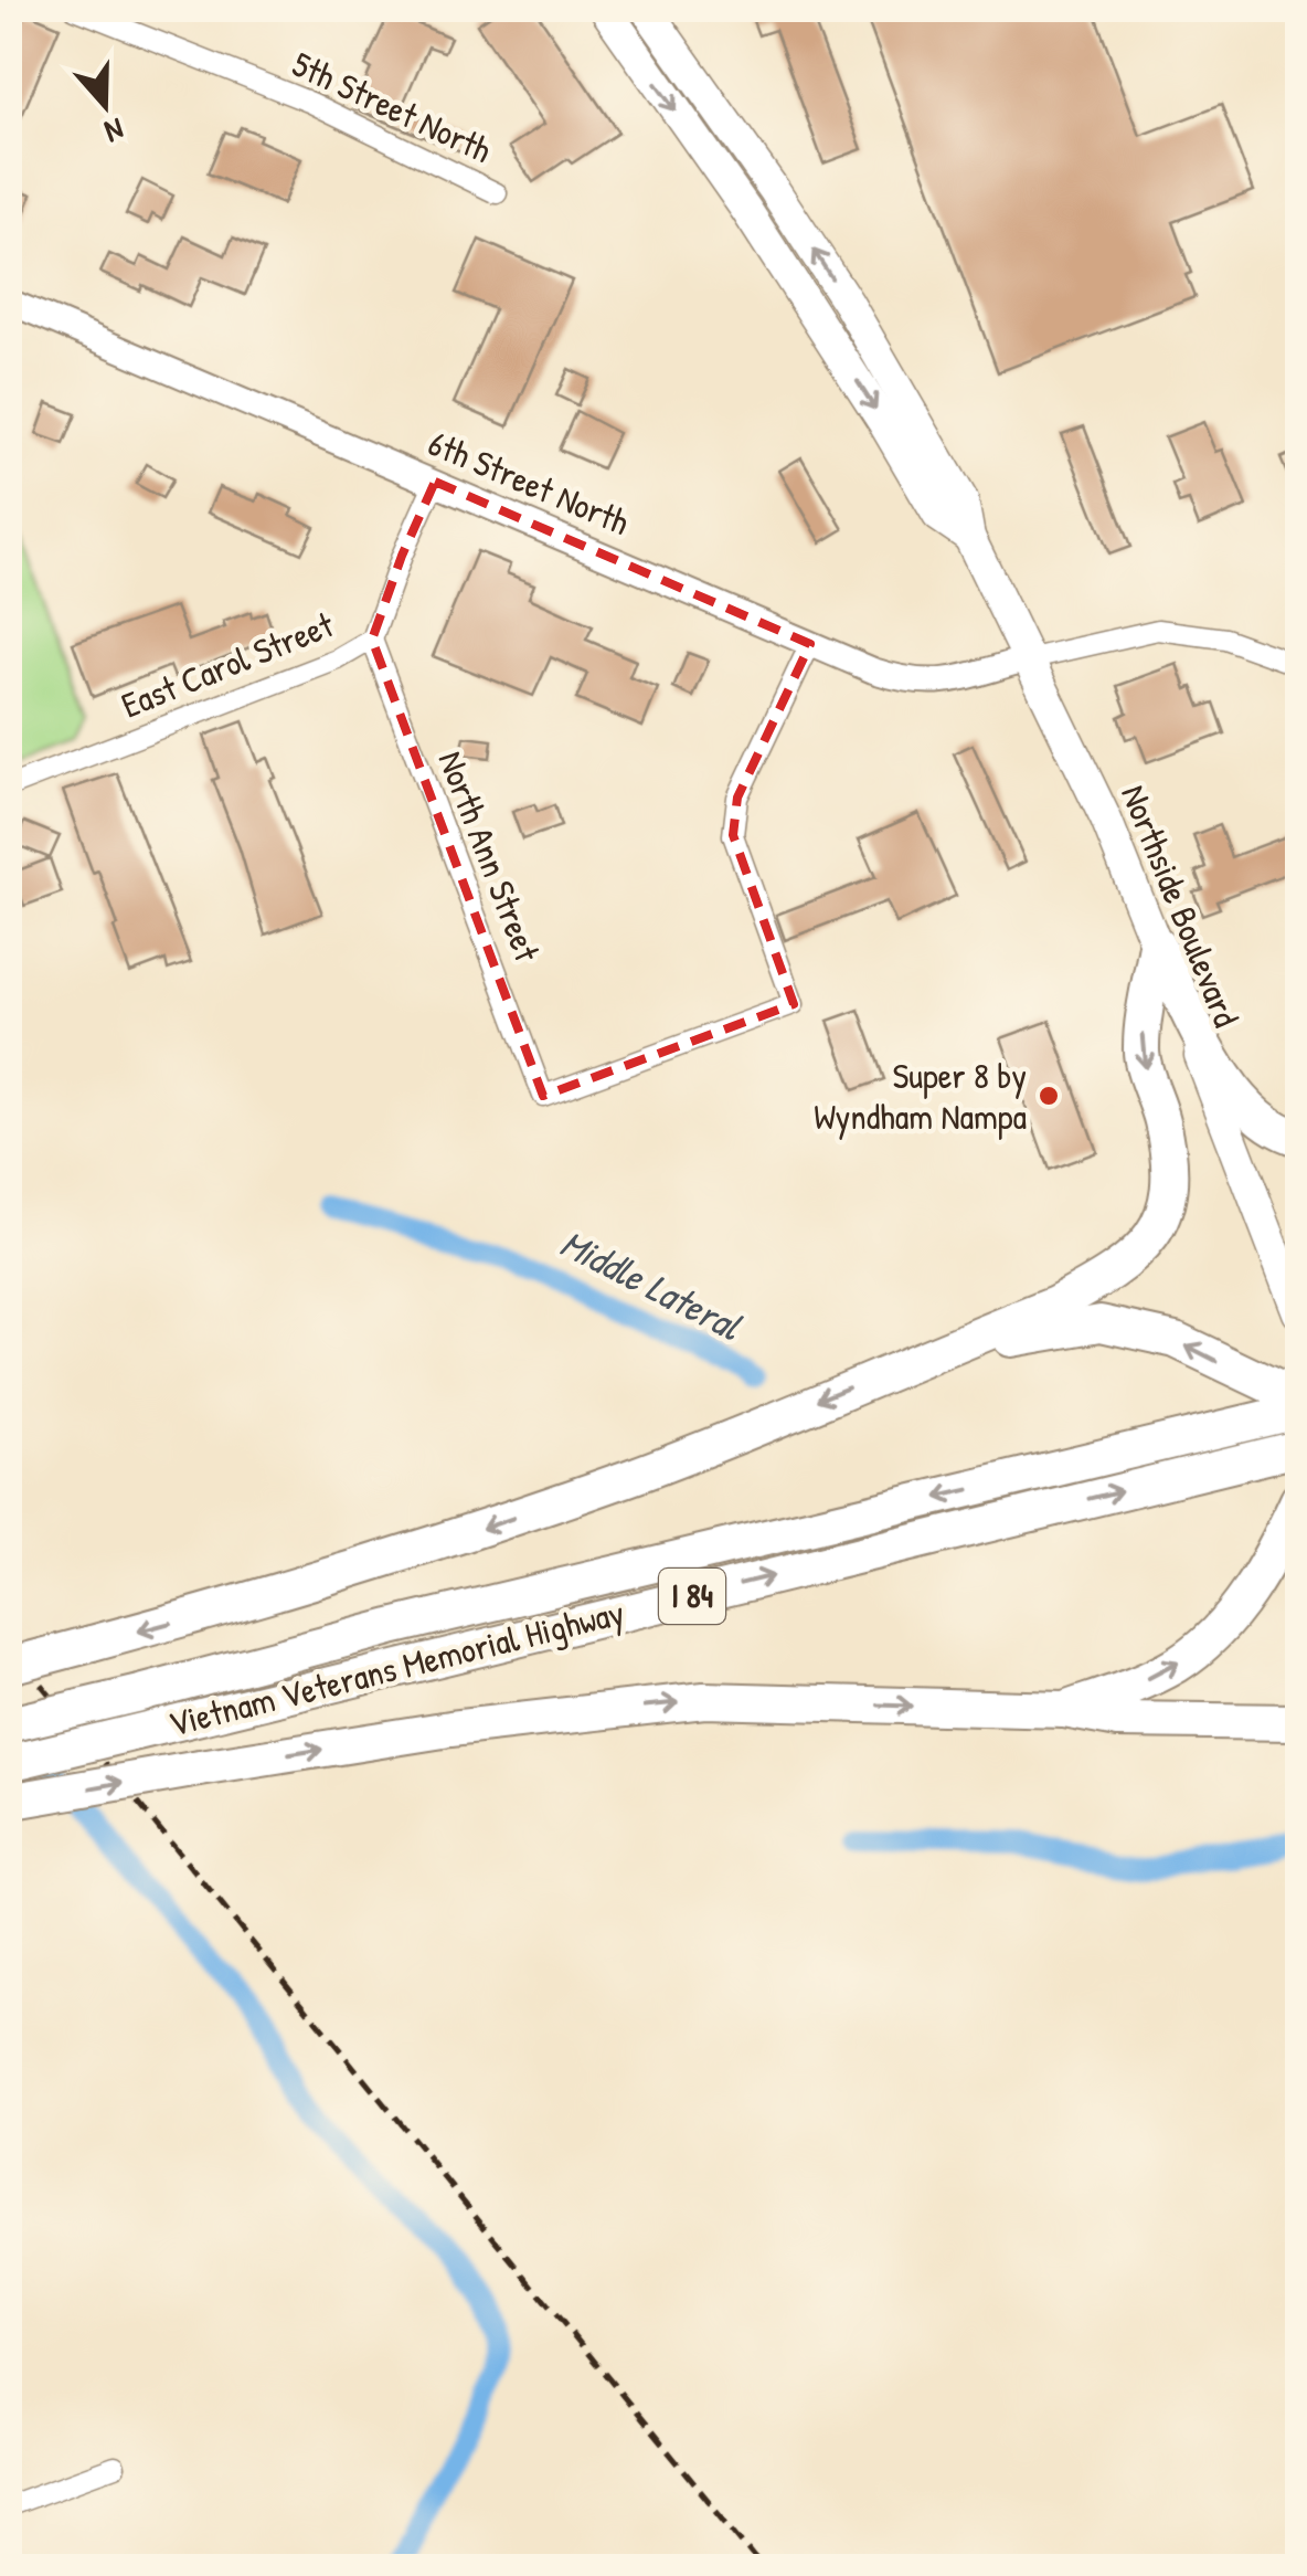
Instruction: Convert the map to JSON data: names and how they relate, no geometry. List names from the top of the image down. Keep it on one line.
{"streets":{"highway":["I 84","Vietnam Veterans Memorial Highway"],"main road":["Northside Boulevard"],"street":["5th Street North","6th Street North","East Carol Street","North Ann Street"]},"crossings":[["6th Street North","East Carol Street"],["6th Street North","North Ann Street"],["6th Street North","Northside Boulevard"],["East Carol Street","North Ann Street"]],"water":["Middle Lateral"],"places":["Super 8 by Wyndham Nampa"],"north":"bottom"}
